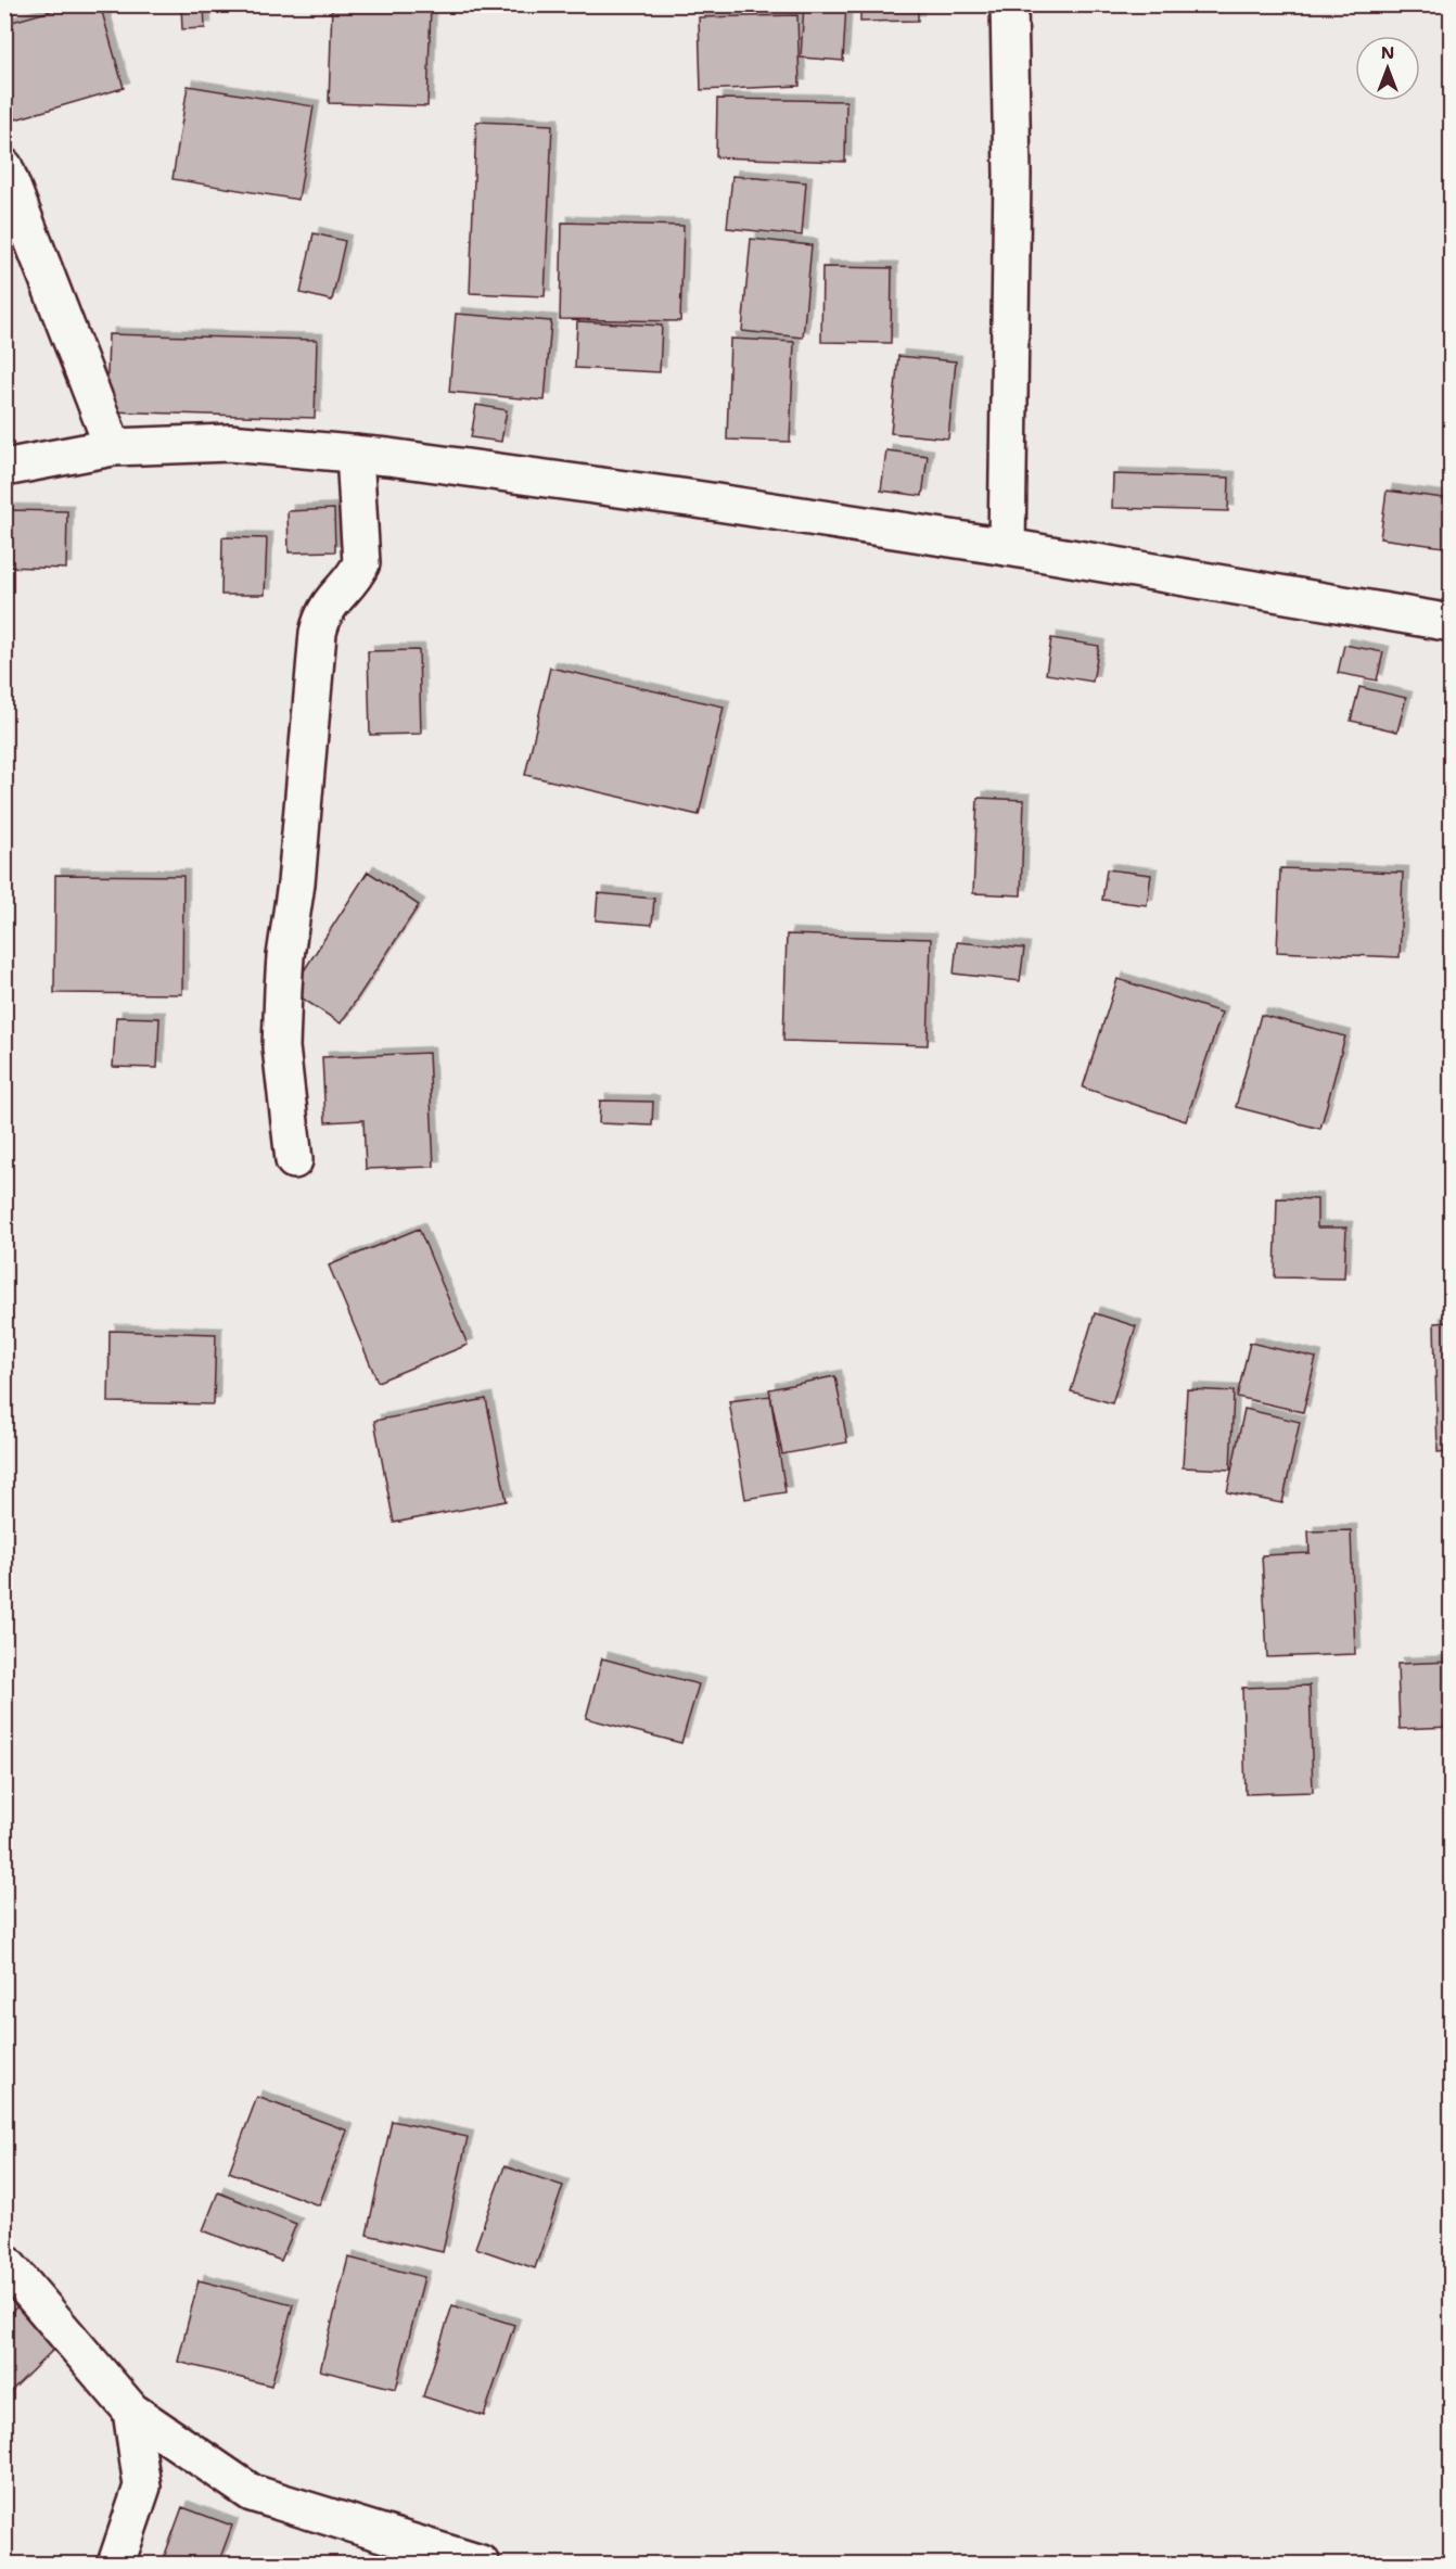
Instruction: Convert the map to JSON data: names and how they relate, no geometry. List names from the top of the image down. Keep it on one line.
{"north":"top"}
